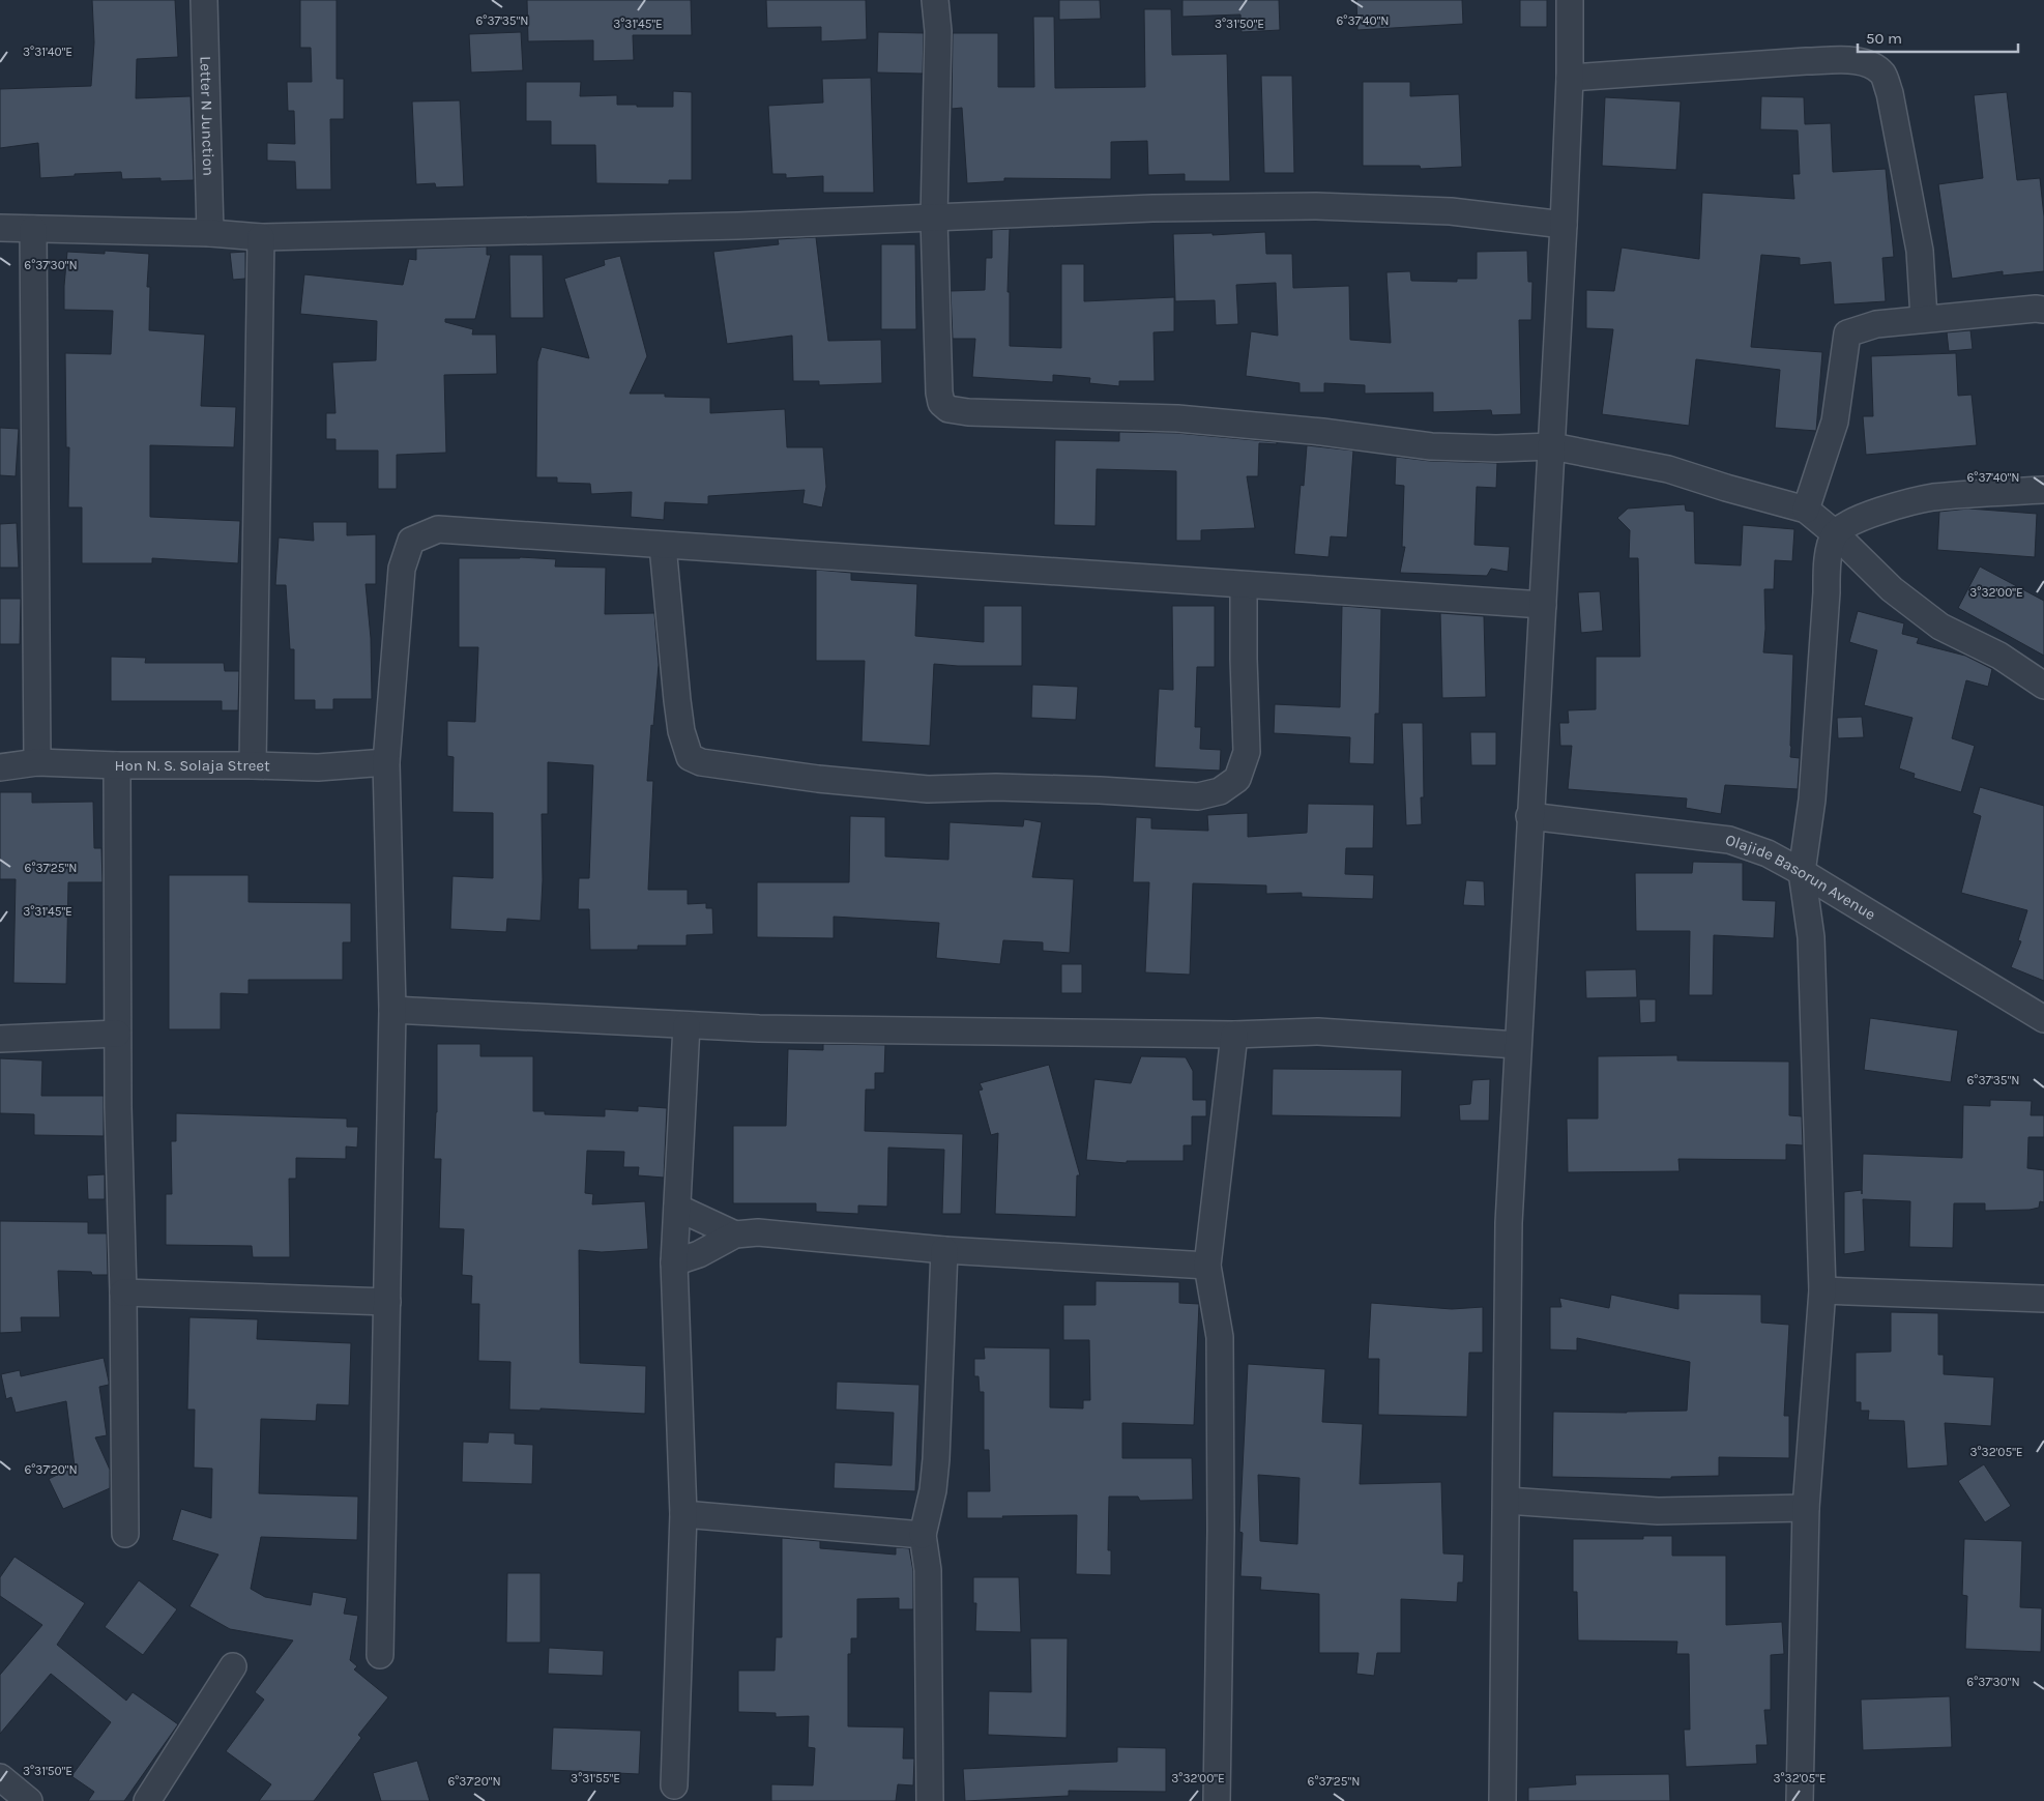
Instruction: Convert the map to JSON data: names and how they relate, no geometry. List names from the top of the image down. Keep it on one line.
{"streets":{"street":["Letter N Junction","Hon N. S. Solaja Street","Olajide Basorun Avenue"]},"scale_bar":"50 m","coordinates":["6°37'35\"N","6°37'40\"N","3°31'45\"E","3°31'50\"E","3°31'40\"E","6°37'30\"N","3°32'00\"E","6°37'25\"N","3°32'05\"E","6°37'20\"N","3°31'55\"E"]}
